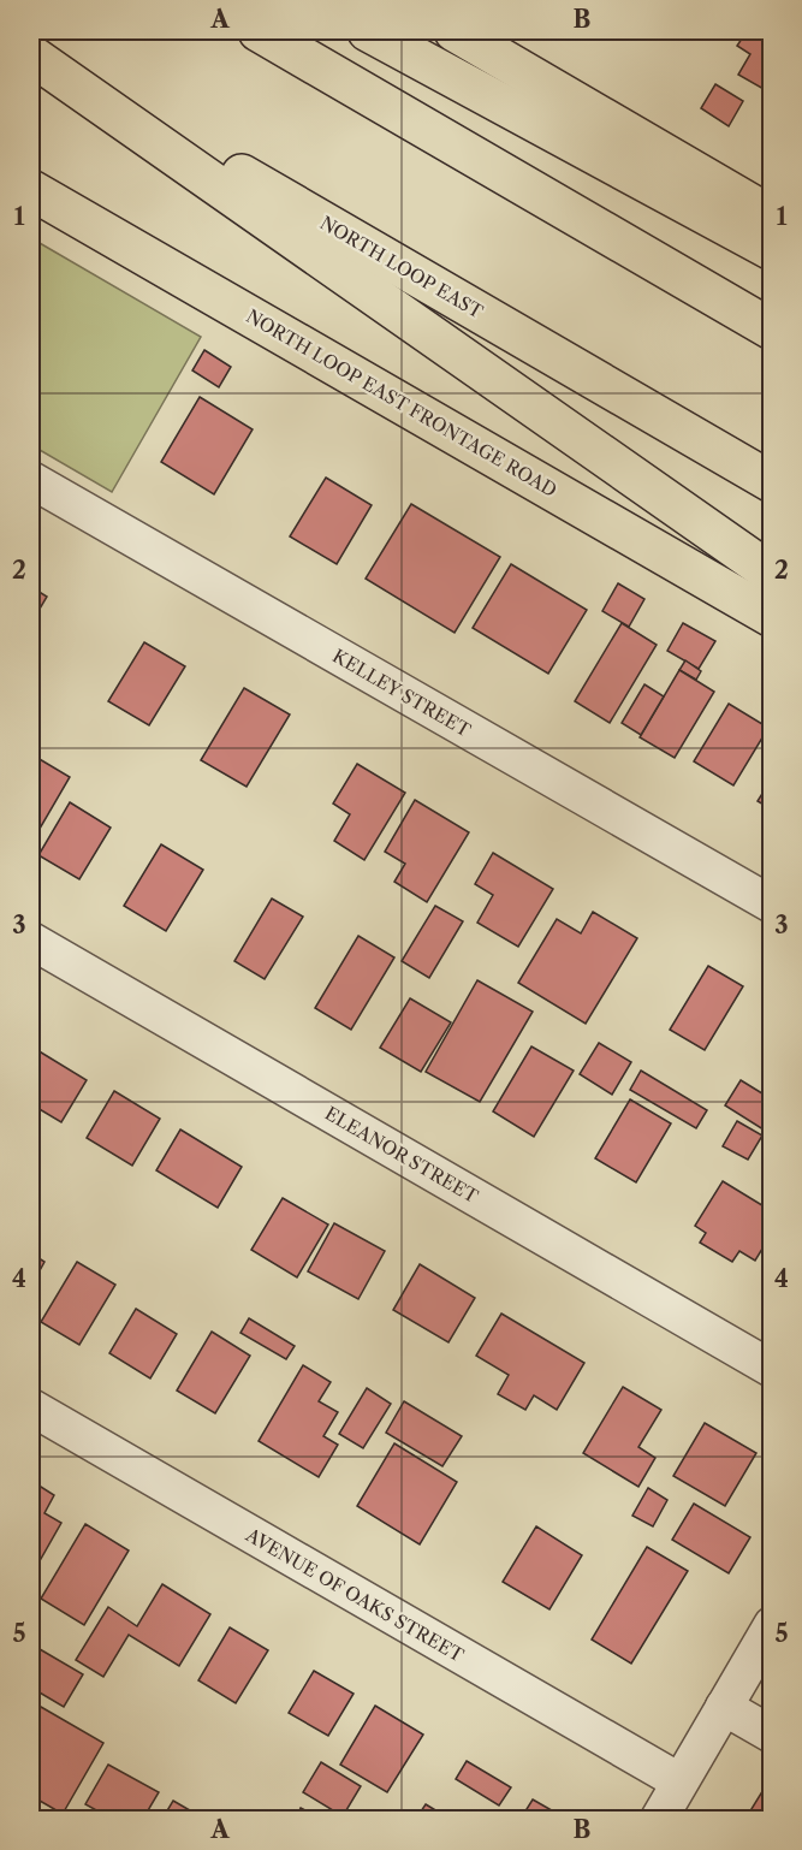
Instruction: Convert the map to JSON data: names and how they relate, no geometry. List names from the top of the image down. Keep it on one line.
{"streets":{"main road":["NORTH LOOP EAST","NORTH LOOP EAST FRONTAGE ROAD"],"street":["KELLEY STREET","ELEANOR STREET","AVENUE OF OAKS STREET"]},"grid":{"columns":["A","B"],"rows":["1","2","3","4","5"]}}
